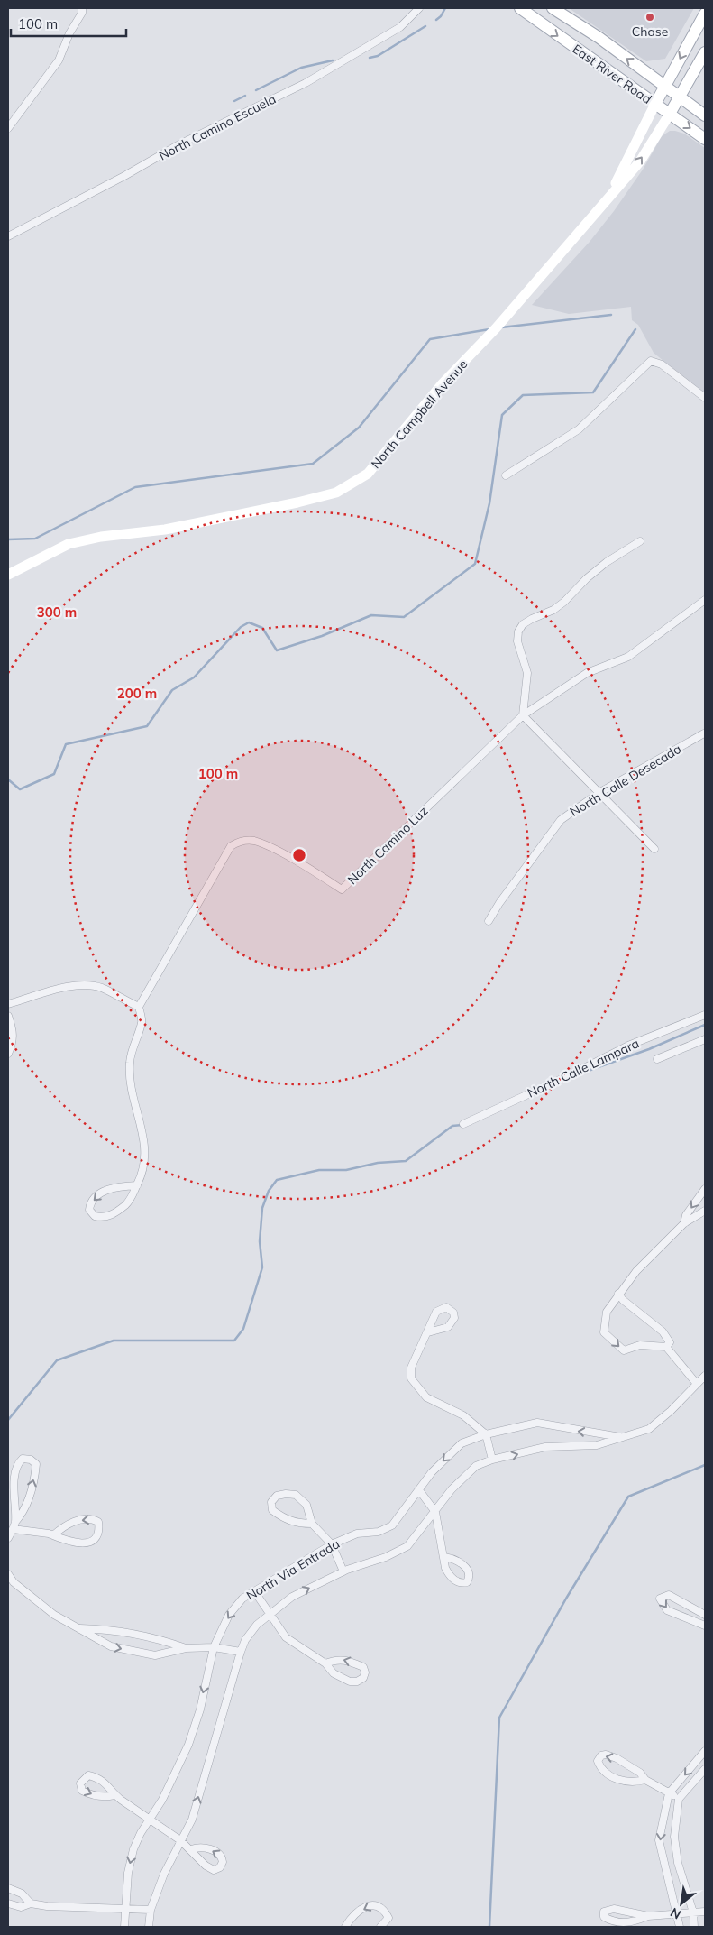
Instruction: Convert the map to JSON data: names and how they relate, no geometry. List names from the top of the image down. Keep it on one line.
{"streets":{"main road":["East River Road","North Campbell Avenue"],"street":["North Camino Escuela","North Calle Desecada","North Camino Luz","North Calle Lampara","North Via Entrada"]},"crossings":[["East River Road","North Campbell Avenue"]],"places":["Chase"],"scale_bar":"100 m","north":"bottom left","rings":["300 m","200 m","100 m"]}
